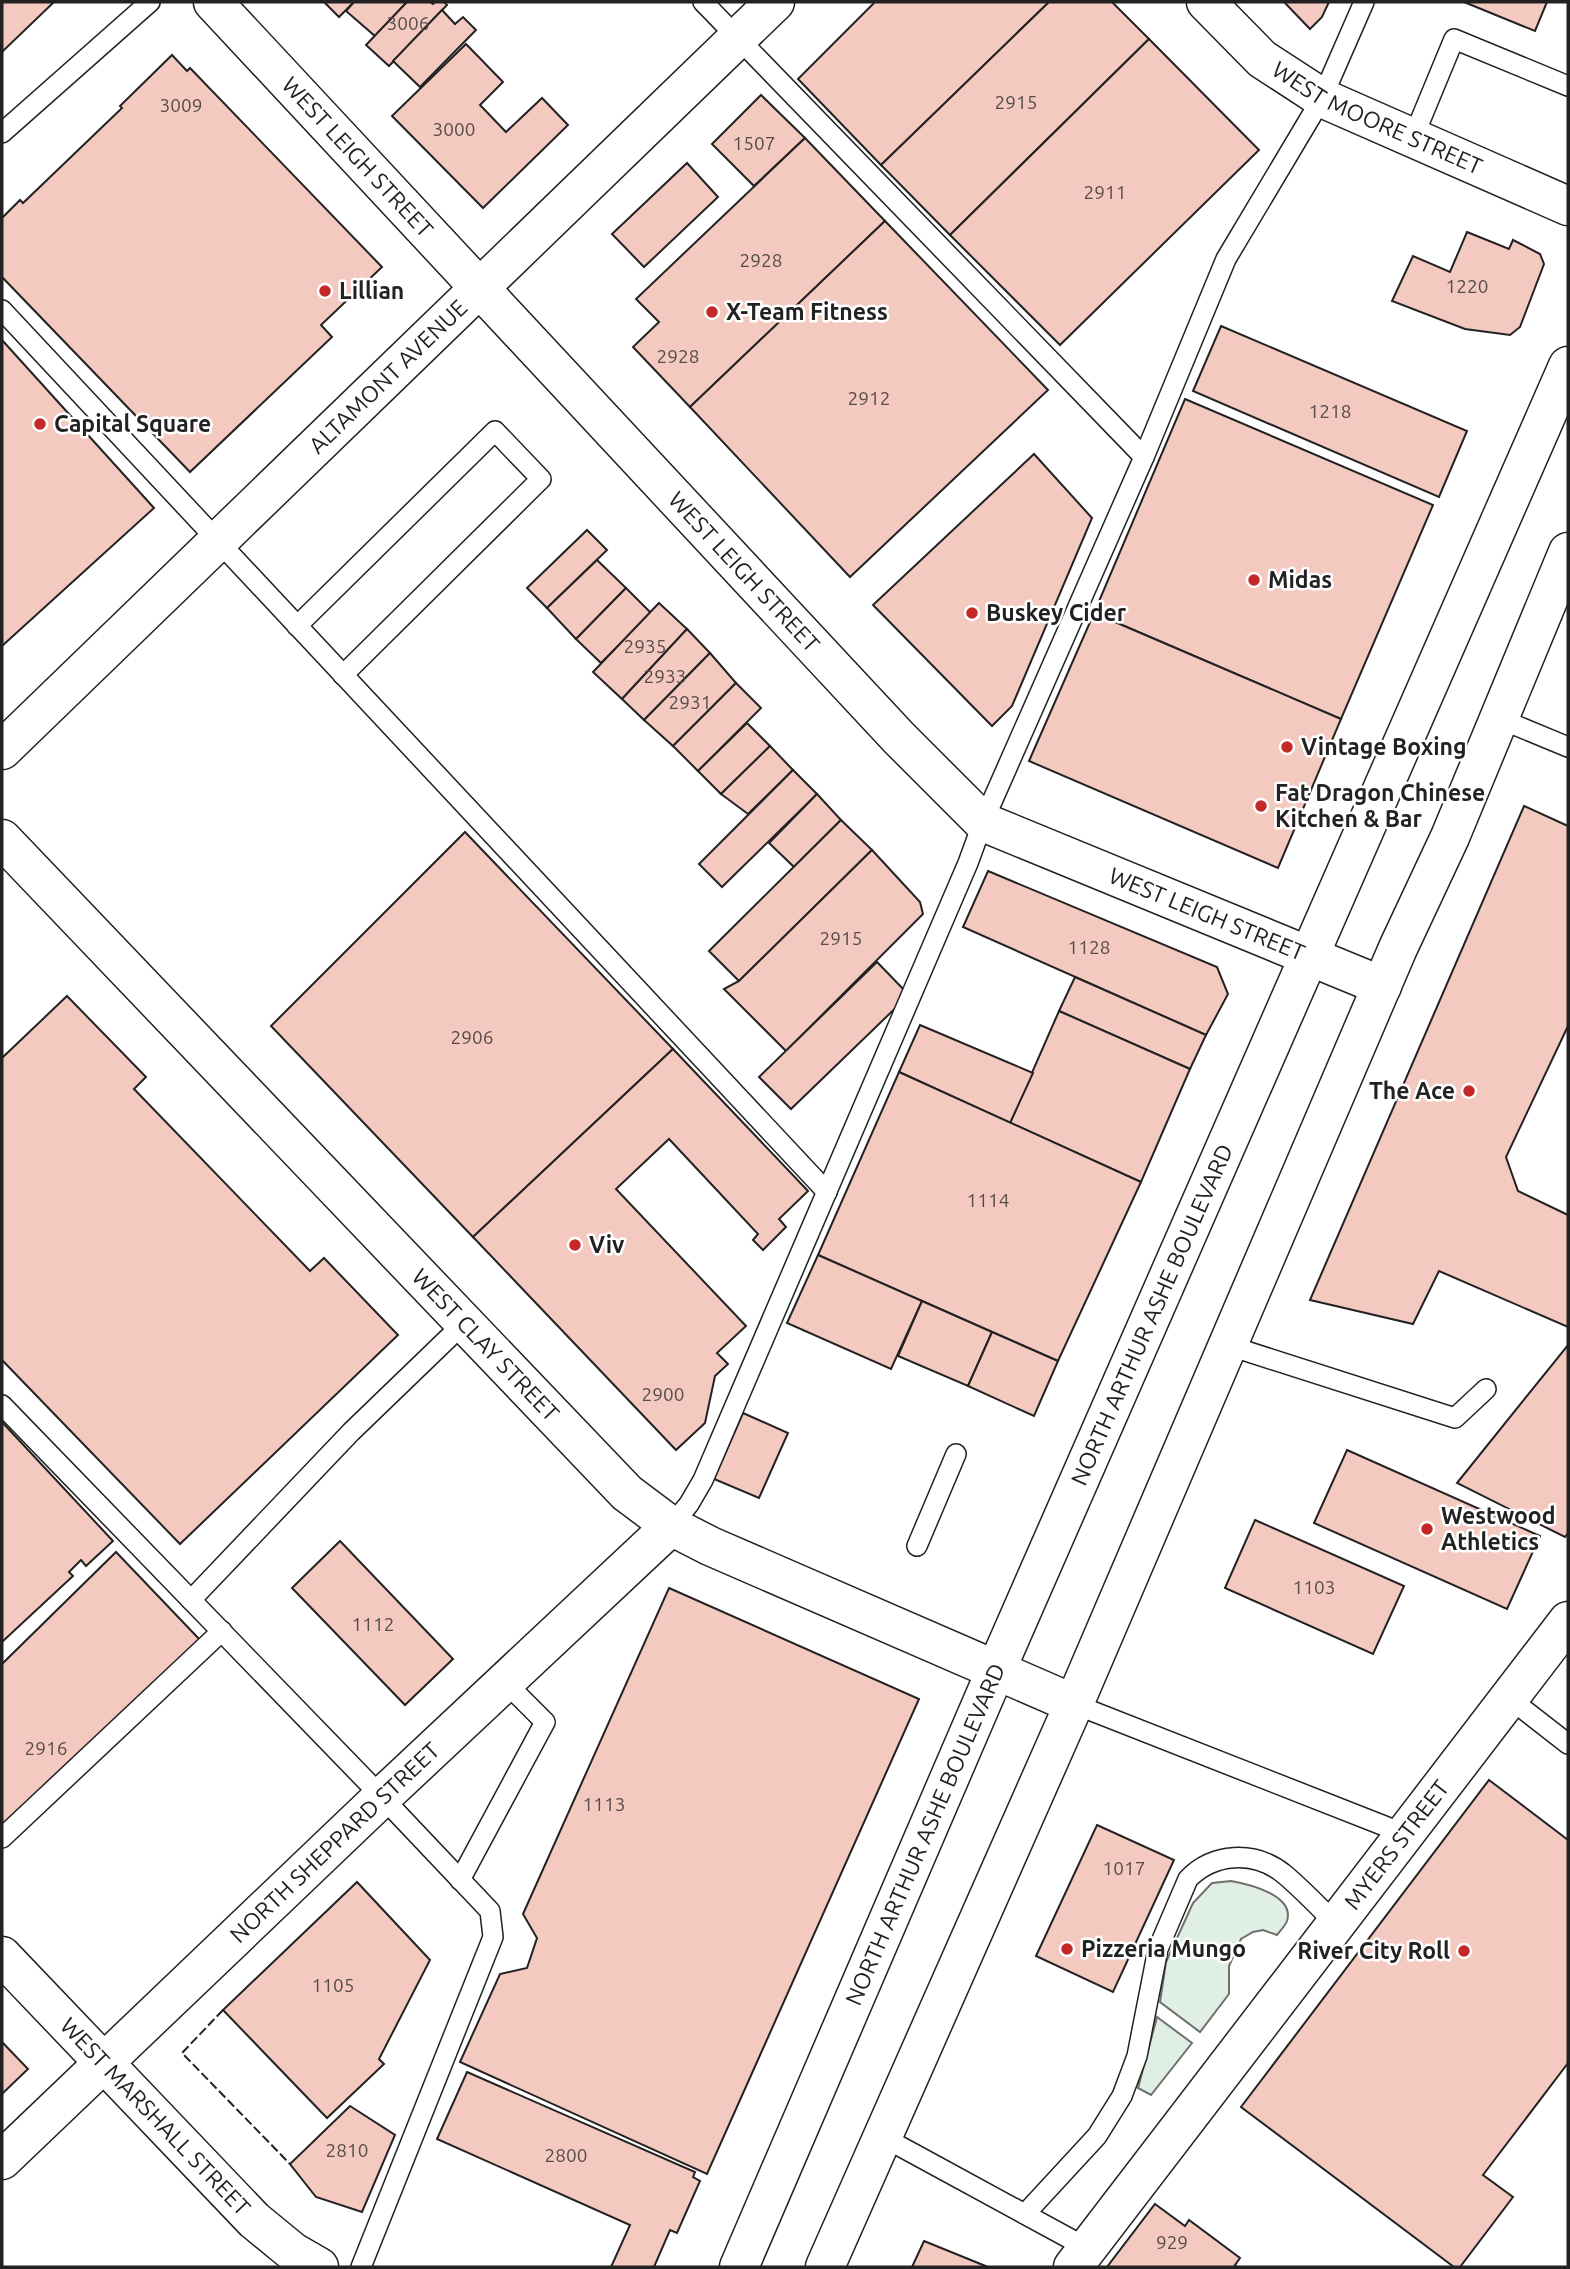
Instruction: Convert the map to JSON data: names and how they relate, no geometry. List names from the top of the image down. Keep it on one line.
{"streets":{"street":["WEST MOORE STREET","WEST LEIGH STREET","ALTAMONT AVENUE","NORTH ARTHUR ASHE BOULEVARD","WEST CLAY STREET","NORTH SHEPPARD STREET","MYERS STREET","WEST MARSHALL STREET"]},"crossings":[["WEST LEIGH STREET","ALTAMONT AVENUE"],["WEST LEIGH STREET","NORTH ARTHUR ASHE BOULEVARD"],["NORTH ARTHUR ASHE BOULEVARD","WEST CLAY STREET"],["WEST CLAY STREET","NORTH SHEPPARD STREET"],["NORTH SHEPPARD STREET","WEST MARSHALL STREET"]],"places":["Lillian","X-Team Fitness","Capital Square","Midas","Buskey Cider","Vintage Boxing","Fat Dragon Chinese Kitchen & Bar","The Ace","Viv","Westwood Athletics","Pizzeria Mungo","River City Roll"],"house_numbers":["3006","2915","3009","3000","1507","2911","2928","1220","2928","2912","1218","2935","2933","2931","2915","1128","2906","1114","2900","1103","1112","2916","1113","1017","1105","2810","2800","929"]}
